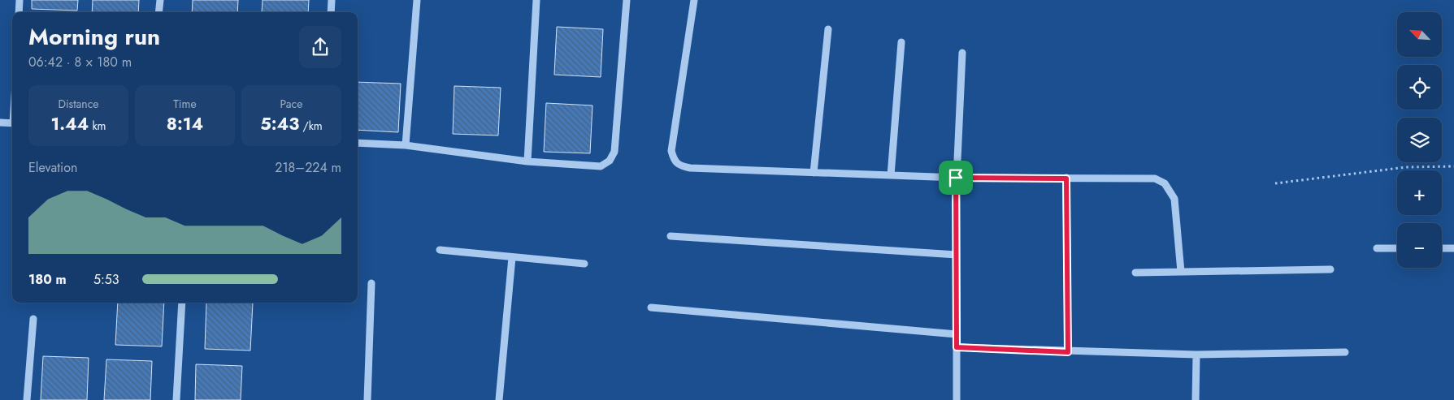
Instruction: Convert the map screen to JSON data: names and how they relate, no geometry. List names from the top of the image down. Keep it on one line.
{"north":"top left","page":{"map_buttons":["+","−"],"heading":["Morning run","06:42 · 8 × 180 m"],"stats":[["Distance","1.44 km"],["Time","8:14"],["Pace","5:43 /km"]],"chart":["Elevation","218–224 m"],"list":[{"name":"180 m","note":"5:53"}]}}
